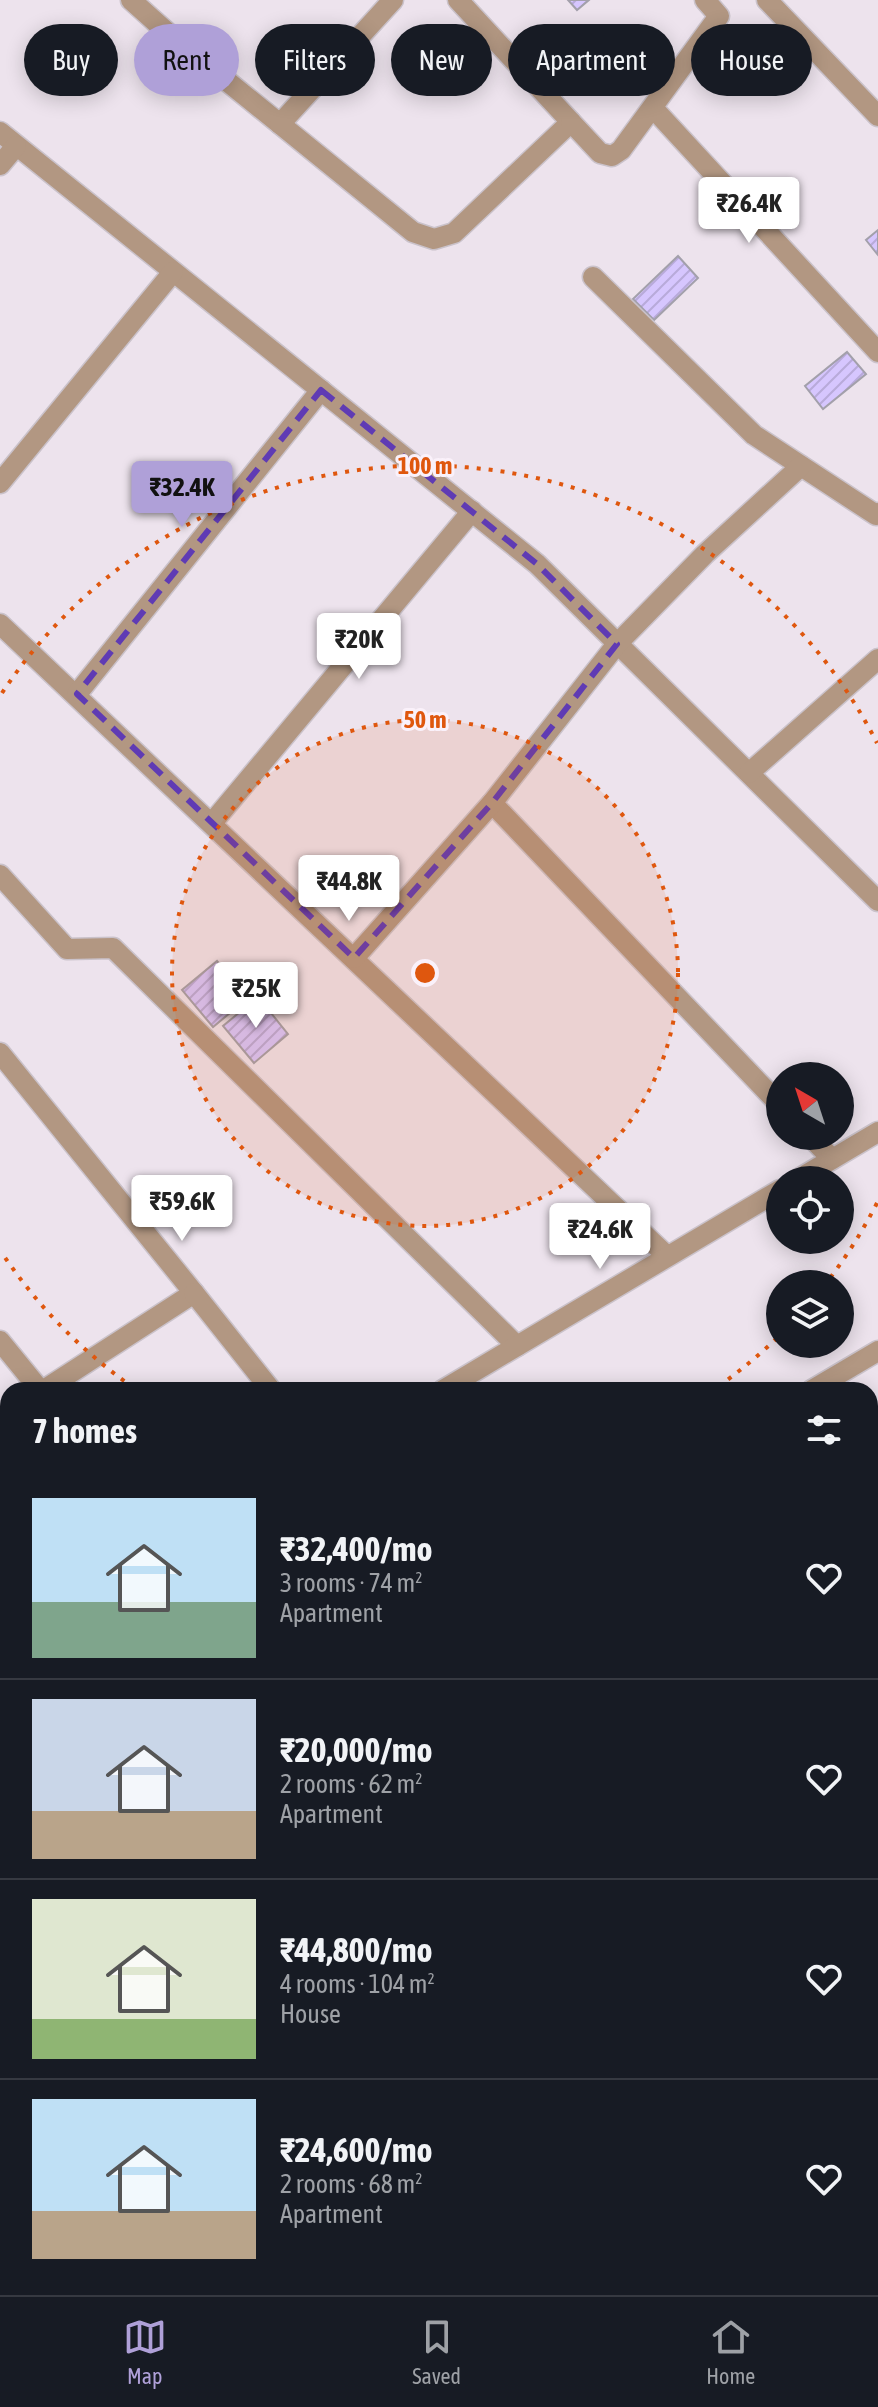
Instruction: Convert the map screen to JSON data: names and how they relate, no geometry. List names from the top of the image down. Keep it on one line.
{"north":"top left","page":{"chip":["Buy","Rent","Filters","New","Apartment","House"],"price":["₹26.4K","₹32.4K","₹20K","₹44.8K","₹25K","₹59.6K","₹24.6K"],"heading":"7 homes","list":[{"name":"₹32,400/mo","note":"3 rooms · 74 m² · Apartment"},{"name":"₹20,000/mo","note":"2 rooms · 62 m² · Apartment"},{"name":"₹44,800/mo","note":"4 rooms · 104 m² · House"},{"name":"₹24,600/mo","note":"2 rooms · 68 m² · Apartment"}],"tabs":["Map","Saved","Home"]},"rings":["100 m","50 m"]}
